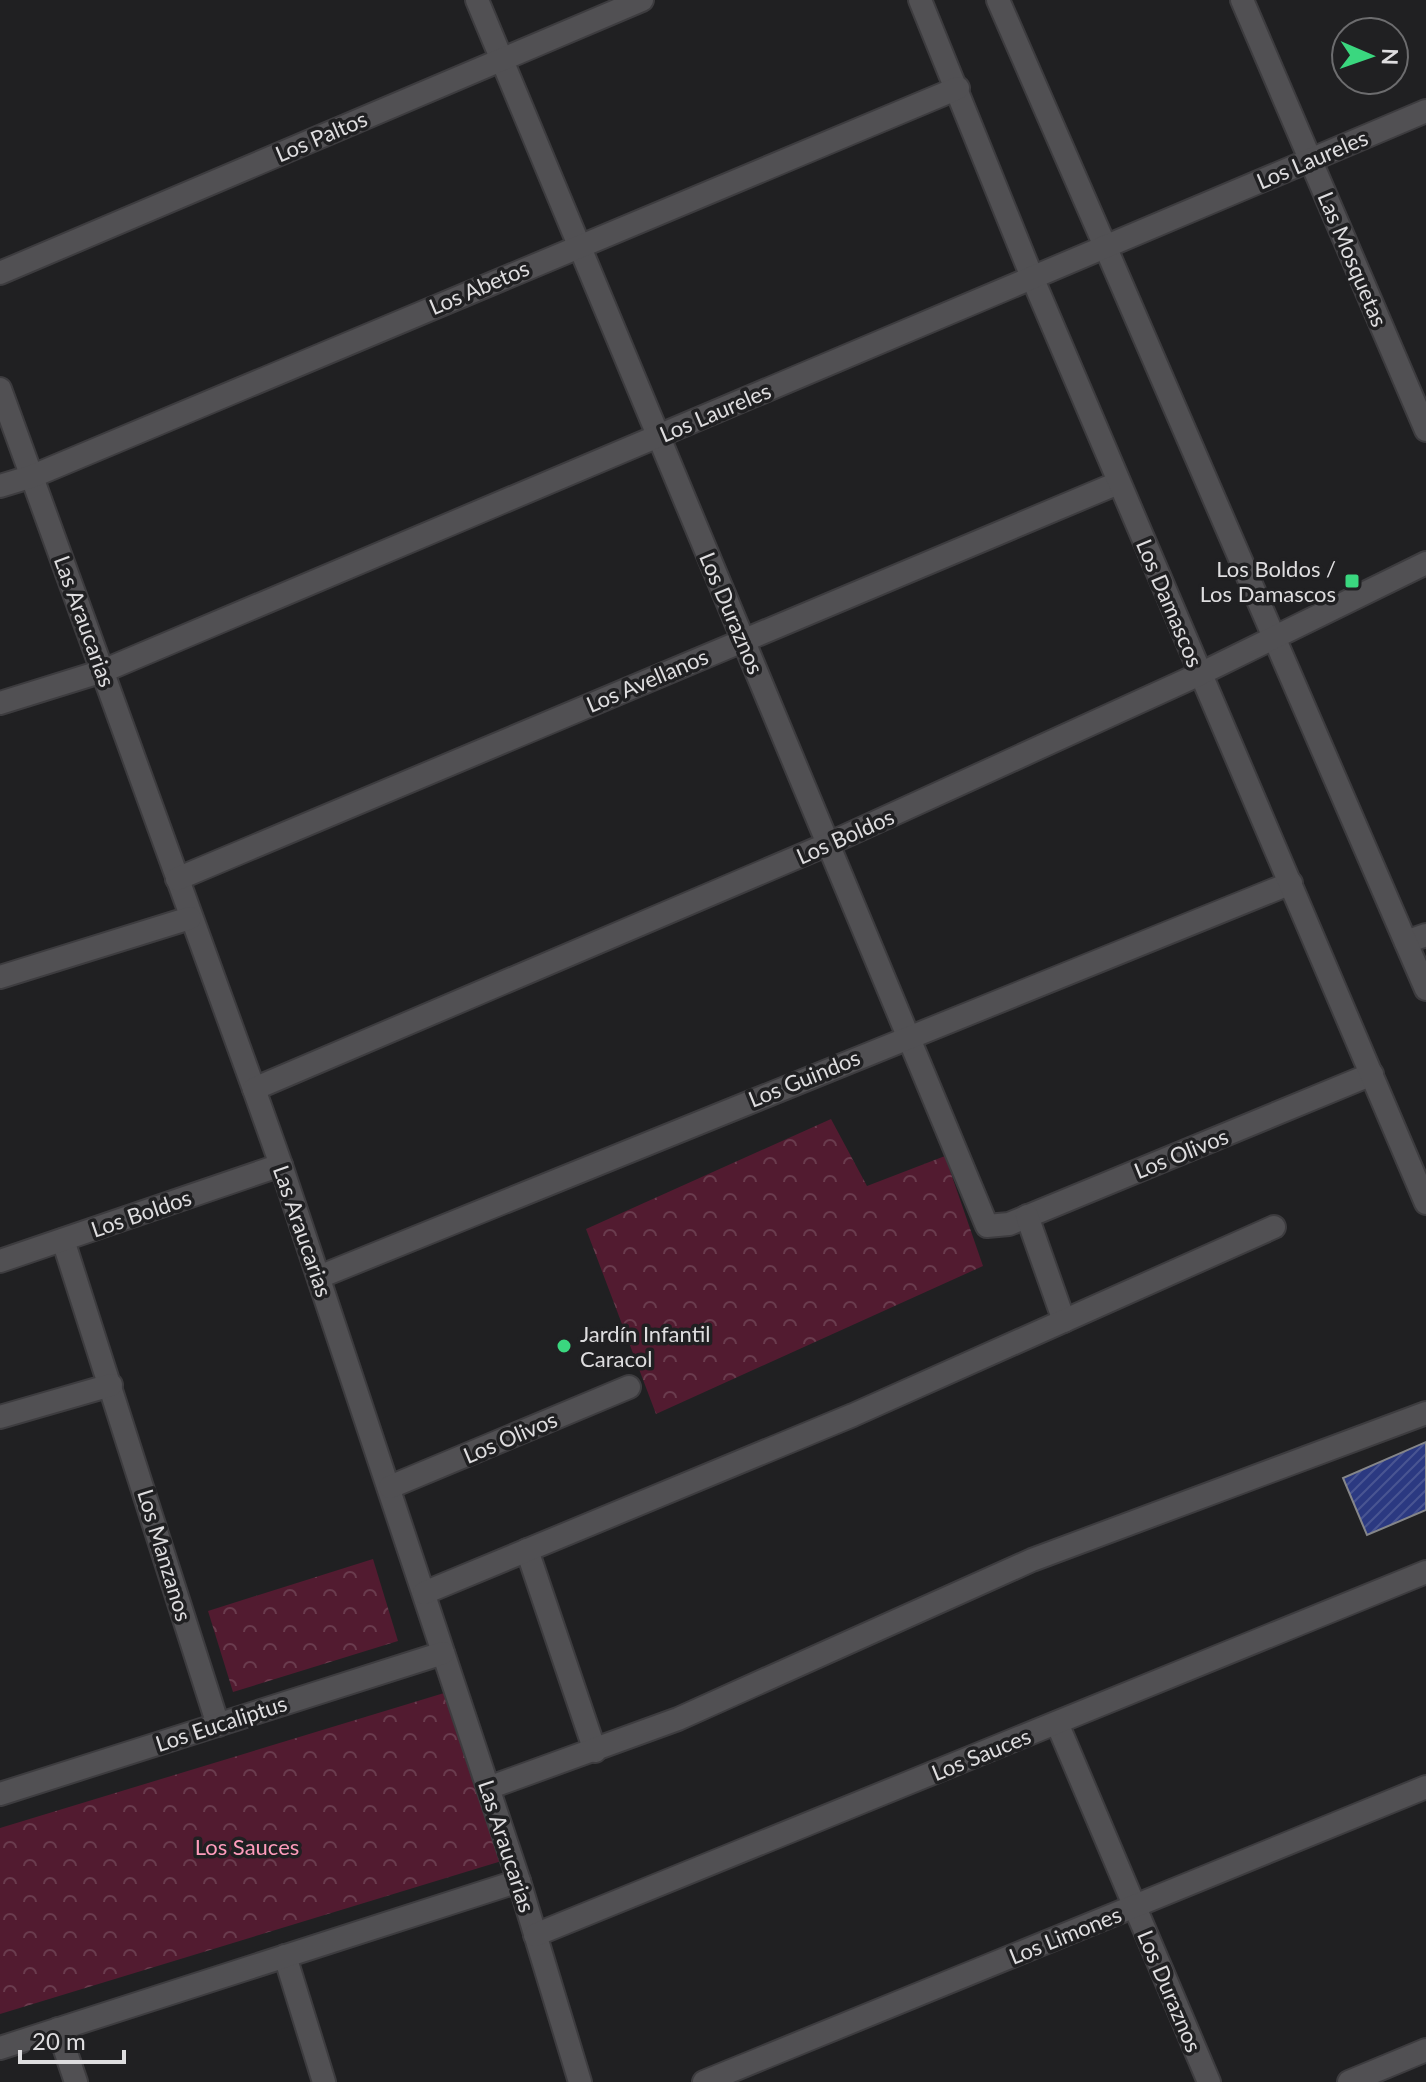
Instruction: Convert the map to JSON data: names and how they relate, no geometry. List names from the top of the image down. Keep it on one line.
{"streets":{"street":["Los Paltos","Los Laureles","Las Mosquetas","Los Abetos","Los Damascos","Los Duraznos","Las Araucarias","Los Avellanos","Los Boldos","Los Guindos","Los Olivos","Los Manzanos","Los Eucaliptus","Los Sauces","Los Limones"]},"crossings":[["Los Paltos","Los Duraznos"],["Los Laureles","Las Mosquetas"],["Los Laureles","Los Damascos"],["Los Laureles","Los Duraznos"],["Los Laureles","Las Araucarias"],["Los Abetos","Los Damascos"],["Los Abetos","Los Duraznos"],["Los Abetos","Las Araucarias"],["Los Damascos","Los Avellanos"],["Los Damascos","Los Boldos"],["Los Damascos","Los Guindos"],["Los Damascos","Los Olivos"],["Los Duraznos","Los Avellanos"],["Los Duraznos","Los Boldos"],["Los Duraznos","Los Guindos"],["Los Duraznos","Los Olivos"],["Los Duraznos","Los Sauces"],["Los Duraznos","Los Limones"],["Las Araucarias","Los Avellanos"],["Las Araucarias","Los Boldos"],["Las Araucarias","Los Guindos"],["Las Araucarias","Los Olivos"],["Las Araucarias","Los Eucaliptus"],["Las Araucarias","Los Sauces"],["Los Boldos","Los Manzanos"],["Los Manzanos","Los Eucaliptus"]],"parks":["Los Sauces"],"places":{"transit":["Los Boldos / Los Damascos"],"other":["Jardín Infantil Caracol"]},"scale_bar":"20 m","north":"right"}
